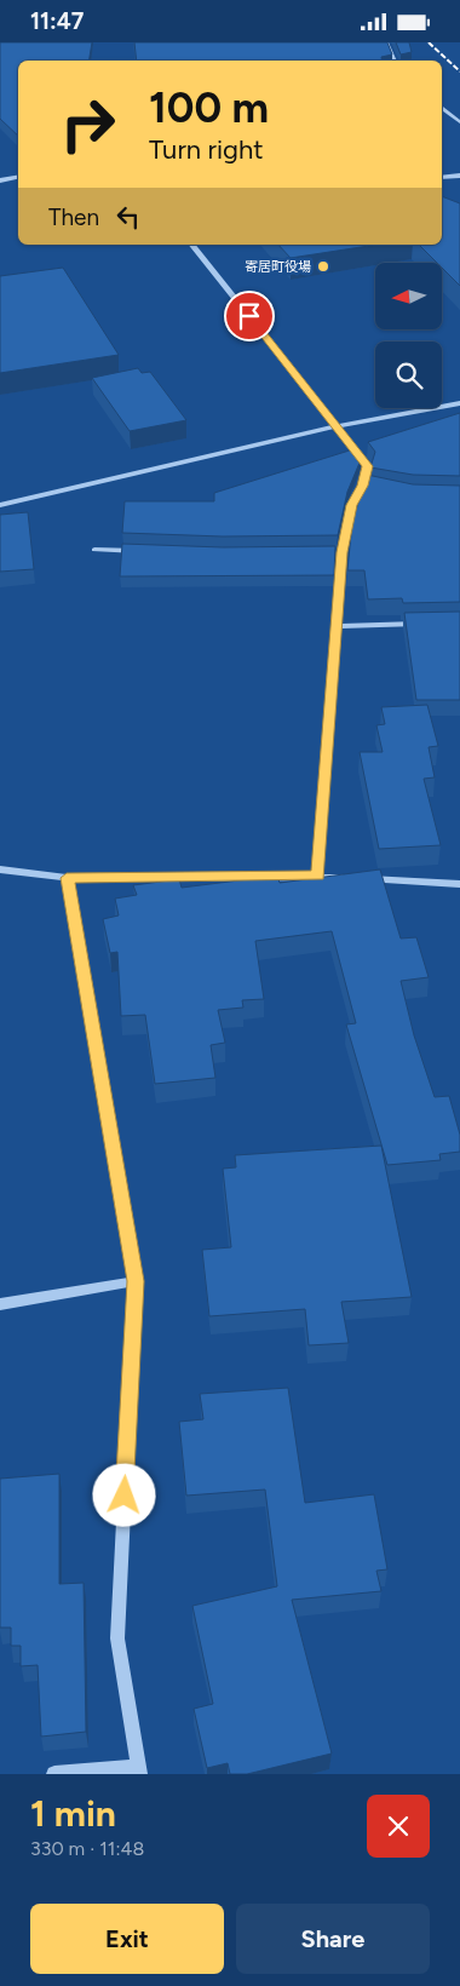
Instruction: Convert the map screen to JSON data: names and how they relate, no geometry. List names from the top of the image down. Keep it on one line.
{"places":["寄居町役場"],"north":"left","page":{"status":"11:47","turn":["100 m","Turn right"],"then":"Then","heading":["1 min","330 m · 11:48"],"buttons":["Exit","Share"]}}
